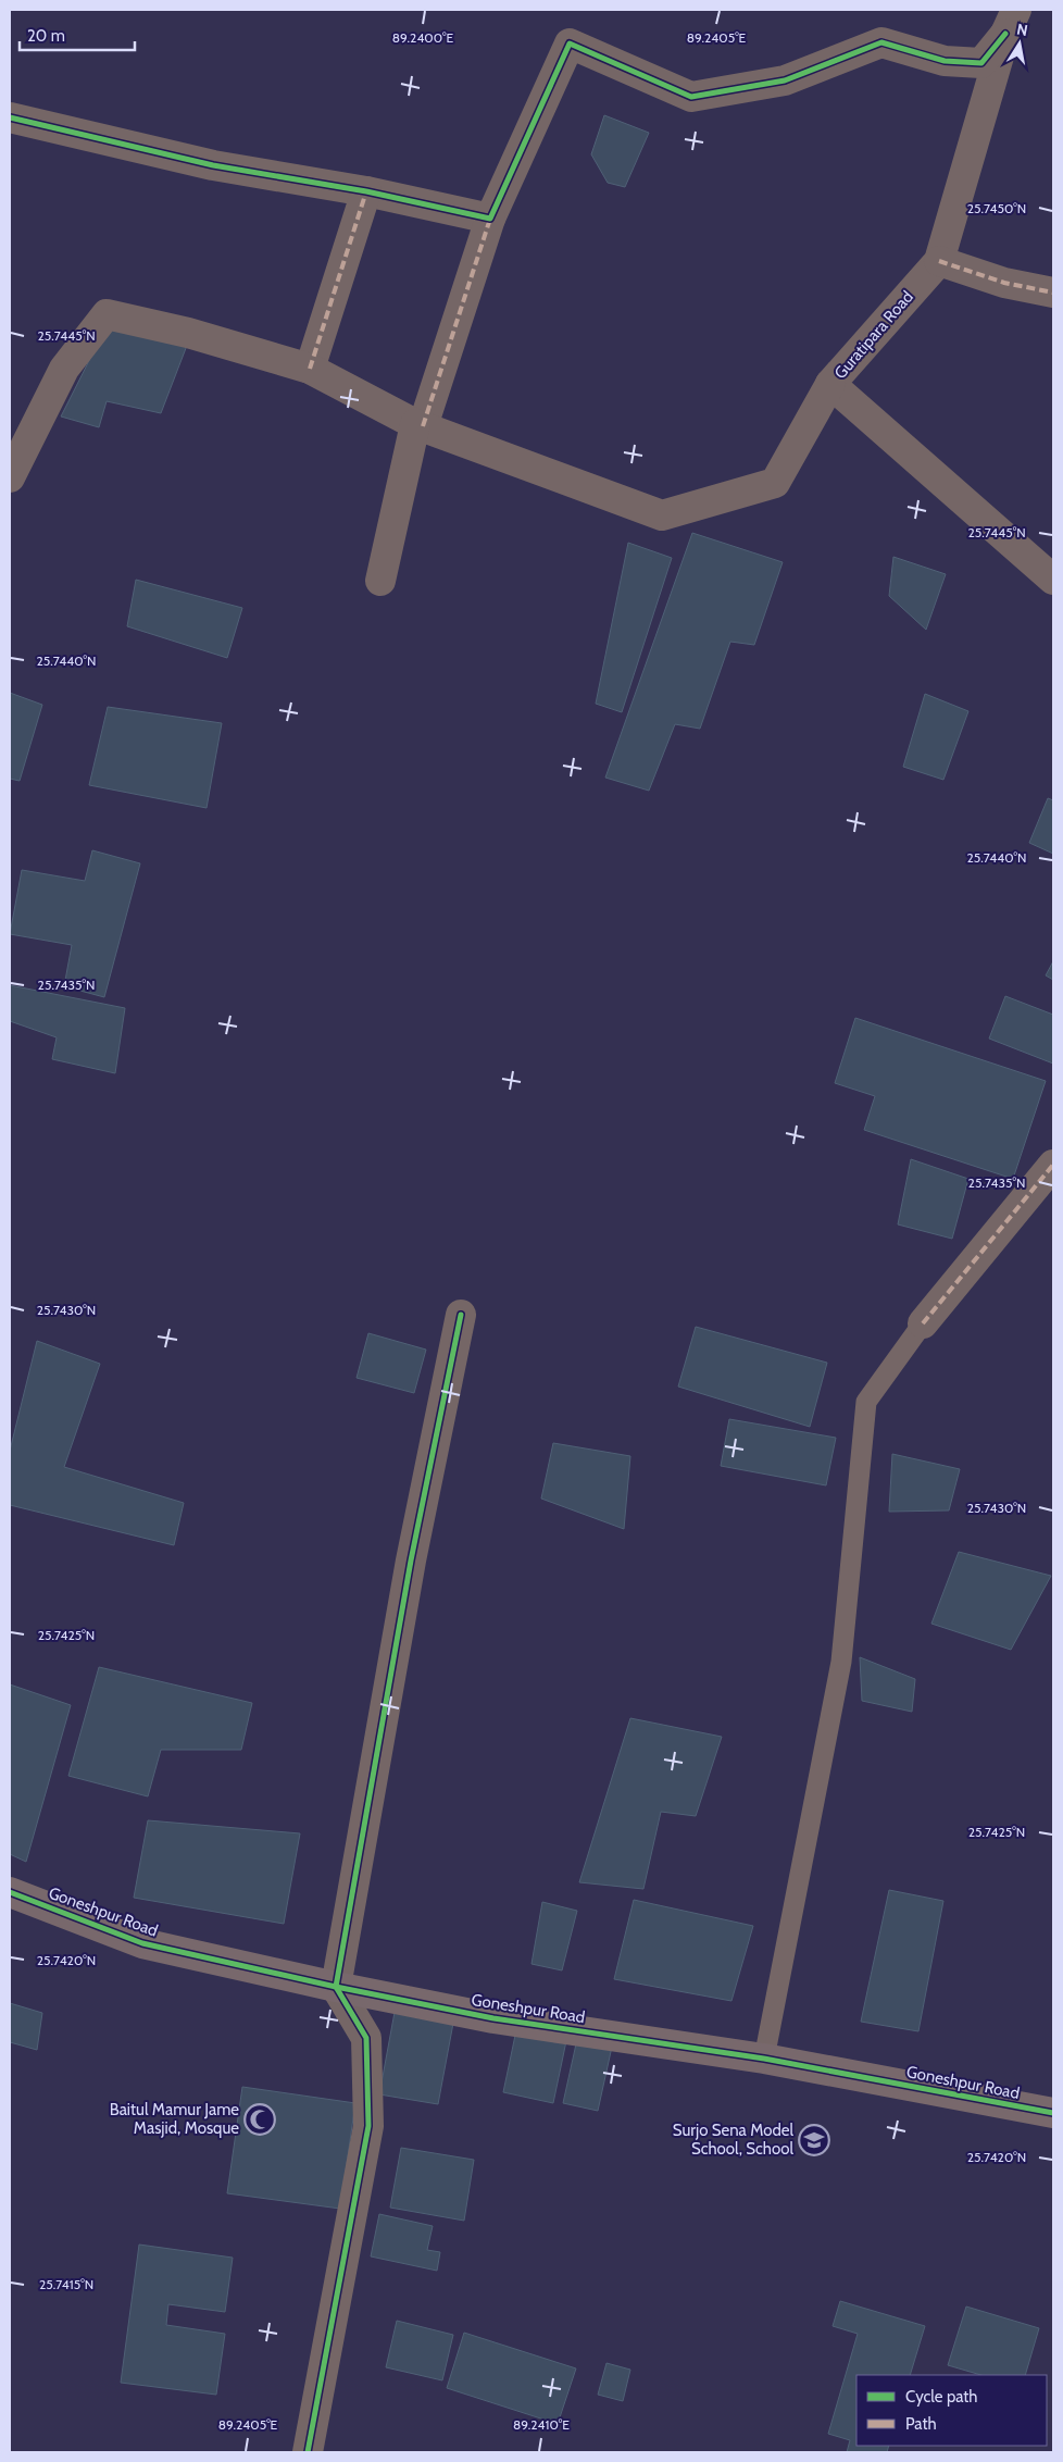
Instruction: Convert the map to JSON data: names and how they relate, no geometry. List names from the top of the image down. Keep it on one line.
{"streets":{"street":["Guratipara Road","Goneshpur Road"]},"places":{"mosque":["Baitul Mamur Jame Masjid, Mosque"],"school or university":["Surjo Sena Model School, School"]},"legend":["Cycle path","Path"],"scale_bar":"20 m","north":"top","coordinates":["89.2400°E","89.2405°E","25.7450°N","25.7445°N","25.7440°N","25.7435°N","25.7430°N","25.7425°N","25.7420°N","25.7415°N","89.2410°E"]}
